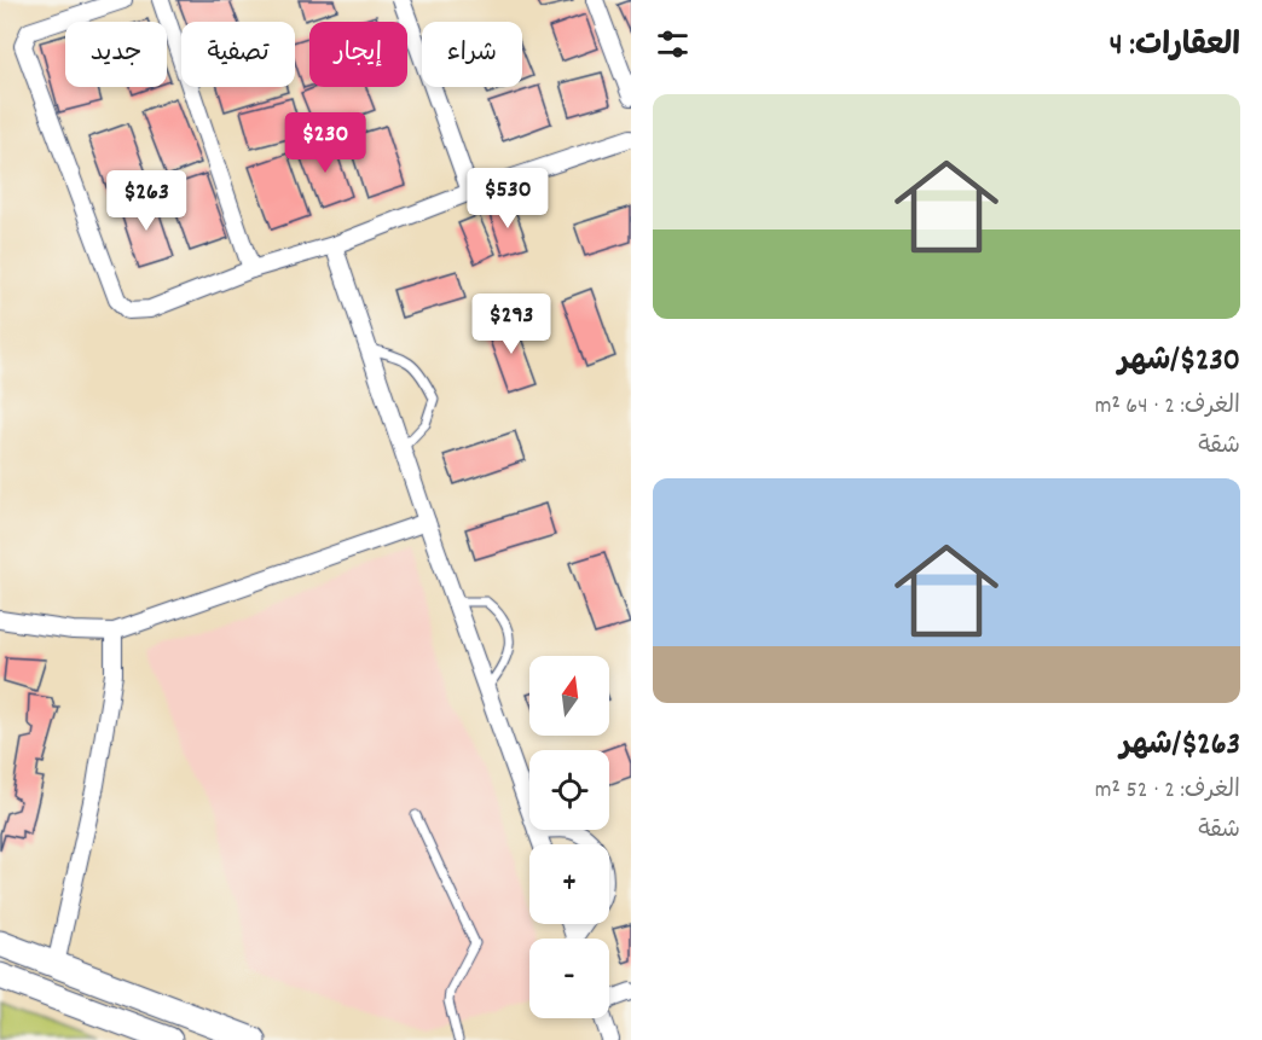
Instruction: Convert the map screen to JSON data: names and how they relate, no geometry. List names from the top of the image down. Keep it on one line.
{"north":"top","page":{"heading":"العقارات: 4","chip":["شراء","إيجار","تصفية","جديد"],"list":[{"name":"$230/شهر","note":"الغرف: 2 · 64 m² · شقة"},{"name":"$263/شهر","note":"الغرف: 2 · 52 m² · شقة"}],"price":["$230","$530","$263","$293"],"map_buttons":["+","−"]}}
